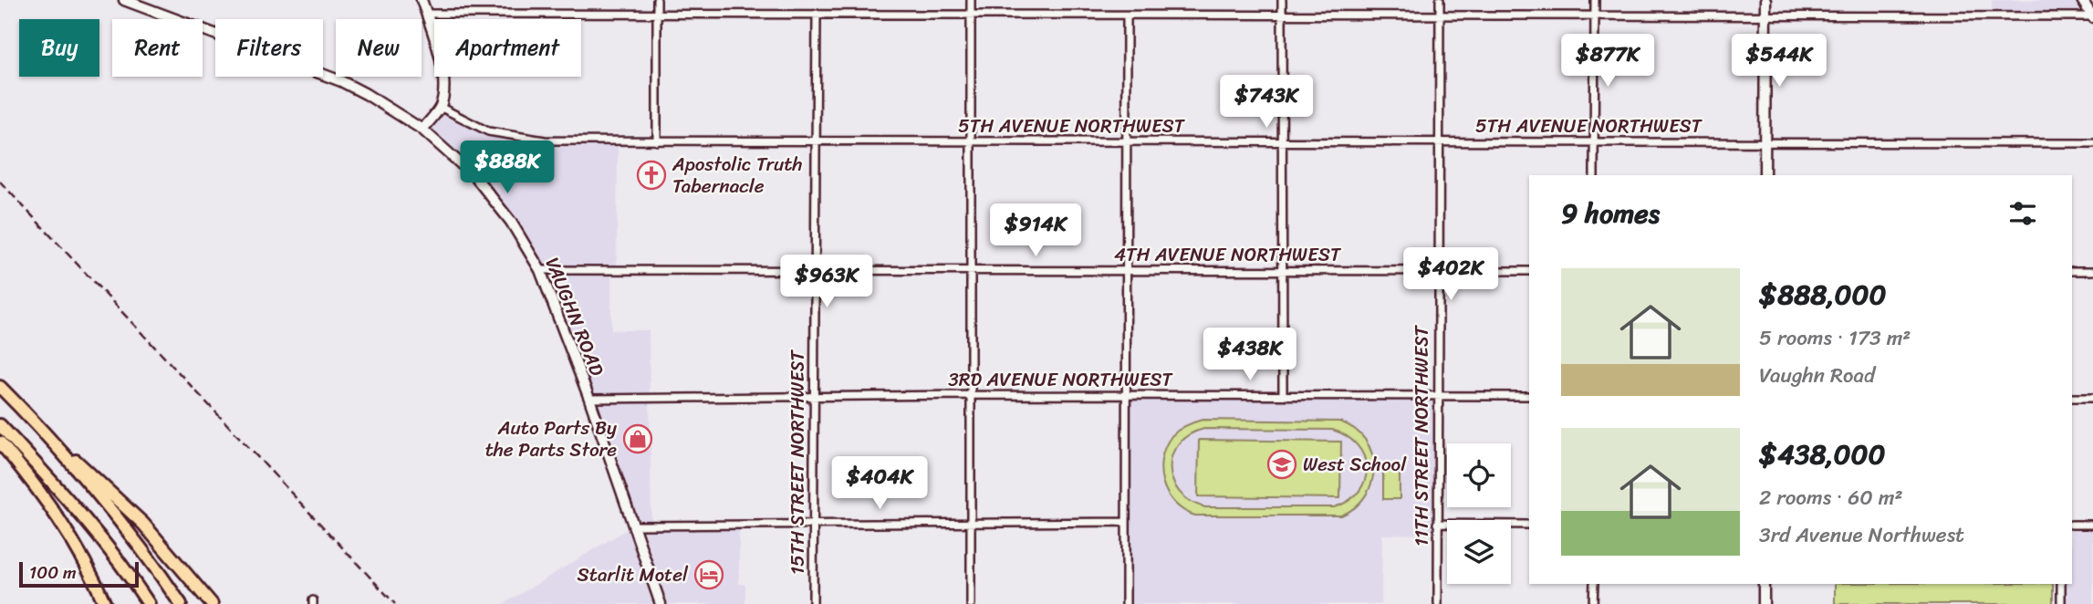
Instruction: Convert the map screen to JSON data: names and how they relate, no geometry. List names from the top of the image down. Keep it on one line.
{"streets":{"main road":["VAUGHN ROAD"],"street":["5TH AVENUE NORTHWEST","4TH AVENUE NORTHWEST","3RD AVENUE NORTHWEST","11TH STREET NORTHWEST","15TH STREET NORTHWEST"]},"crossings":[["5TH AVENUE NORTHWEST","11TH STREET NORTHWEST"],["5TH AVENUE NORTHWEST","15TH STREET NORTHWEST"],["4TH AVENUE NORTHWEST","VAUGHN ROAD"],["4TH AVENUE NORTHWEST","11TH STREET NORTHWEST"],["4TH AVENUE NORTHWEST","15TH STREET NORTHWEST"],["VAUGHN ROAD","3RD AVENUE NORTHWEST"],["3RD AVENUE NORTHWEST","11TH STREET NORTHWEST"],["3RD AVENUE NORTHWEST","15TH STREET NORTHWEST"]],"places":{"church":["Apostolic Truth Tabernacle"],"shop":["Auto Parts By the Parts Store"],"school or university":["West School"],"hotel":["Starlit Motel"]},"scale_bar":"100 m","page":{"chip":["Buy","Rent","Filters","New","Apartment"],"price":["$877K","$544K","$743K","$888K","$914K","$402K","$963K","$438K","$404K"],"heading":"9 homes","list":[{"name":"$888,000","note":"5 rooms · 173 m² · Vaughn Road"},{"name":"$438,000","note":"2 rooms · 60 m² · 3rd Avenue Northwest"}],"scale":"100 m"}}
